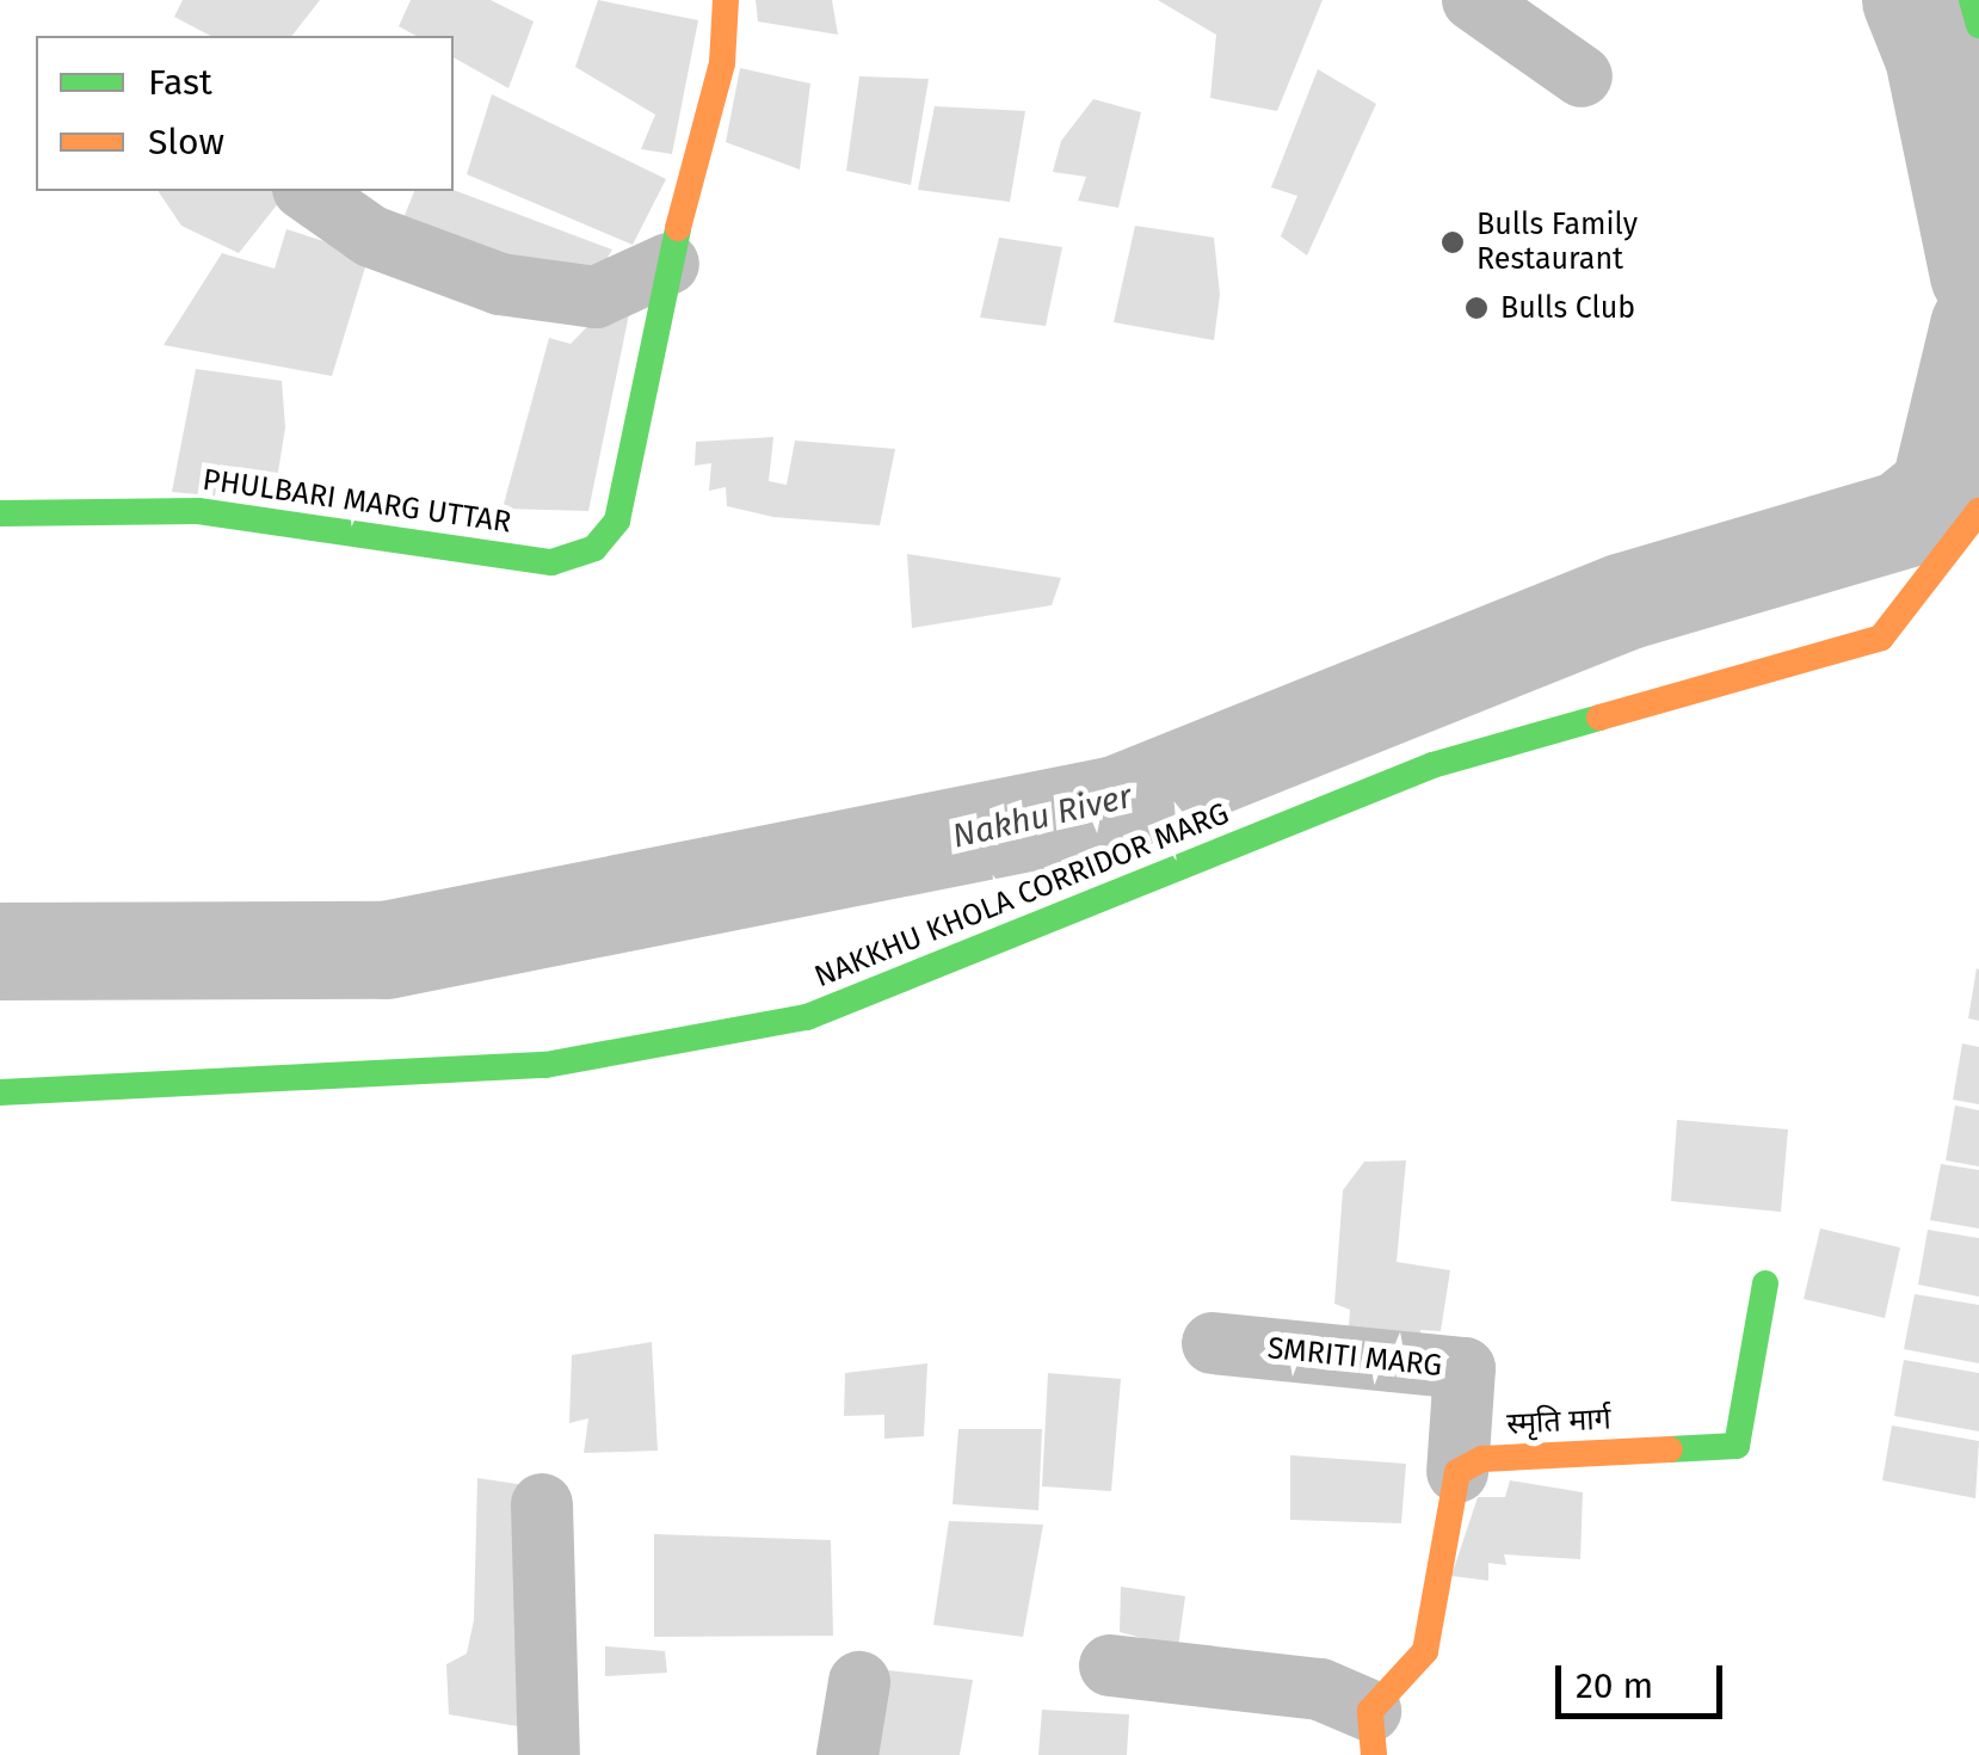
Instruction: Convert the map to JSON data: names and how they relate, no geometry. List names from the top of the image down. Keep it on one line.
{"streets":{"street":["PHULBARI MARG UTTAR","NAKKHU KHOLA CORRIDOR MARG","SMRITI MARG","स्मृति मार्ग"]},"crossings":[["SMRITI MARG","स्मृति मार्ग"]],"water":["Nakhu River"],"places":["Bulls Family Restaurant","Bulls Club"],"legend":["Fast","Slow"],"scale_bar":"20 m"}
